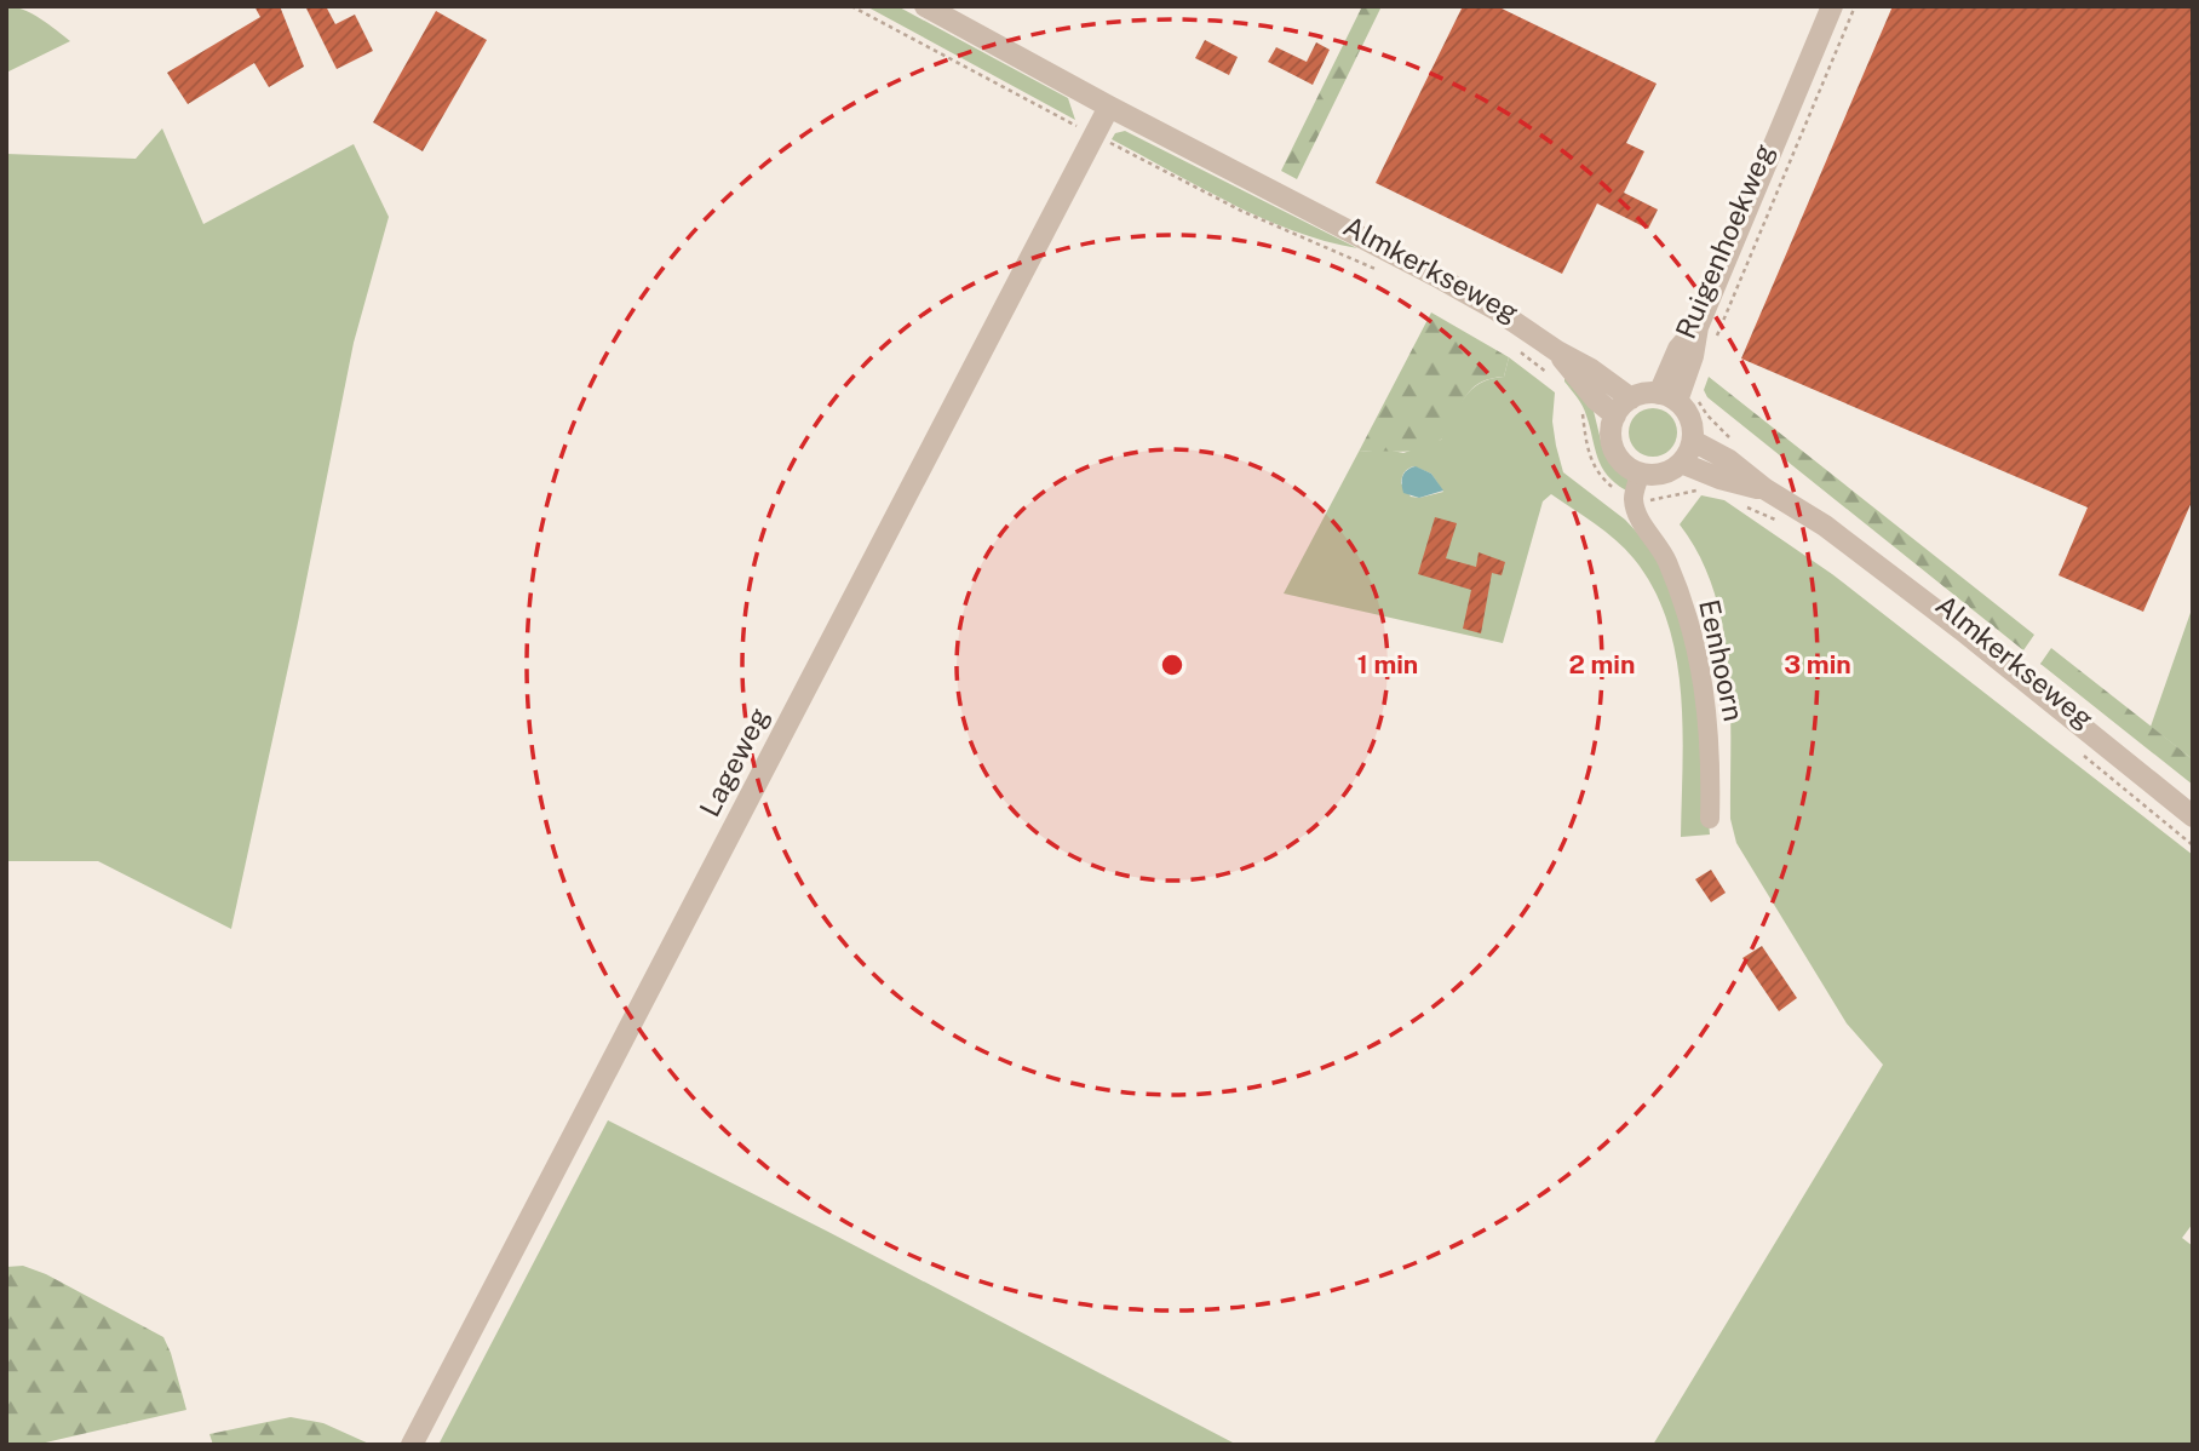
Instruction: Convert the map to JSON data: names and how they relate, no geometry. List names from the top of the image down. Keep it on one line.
{"streets":{"street":["Ruigenhoekweg","Almkerkseweg","Eenhoorn","Lageweg"]},"crossings":[["Ruigenhoekweg","Almkerkseweg"],["Almkerkseweg","Lageweg"]],"rings":["1 min","2 min","3 min"]}
